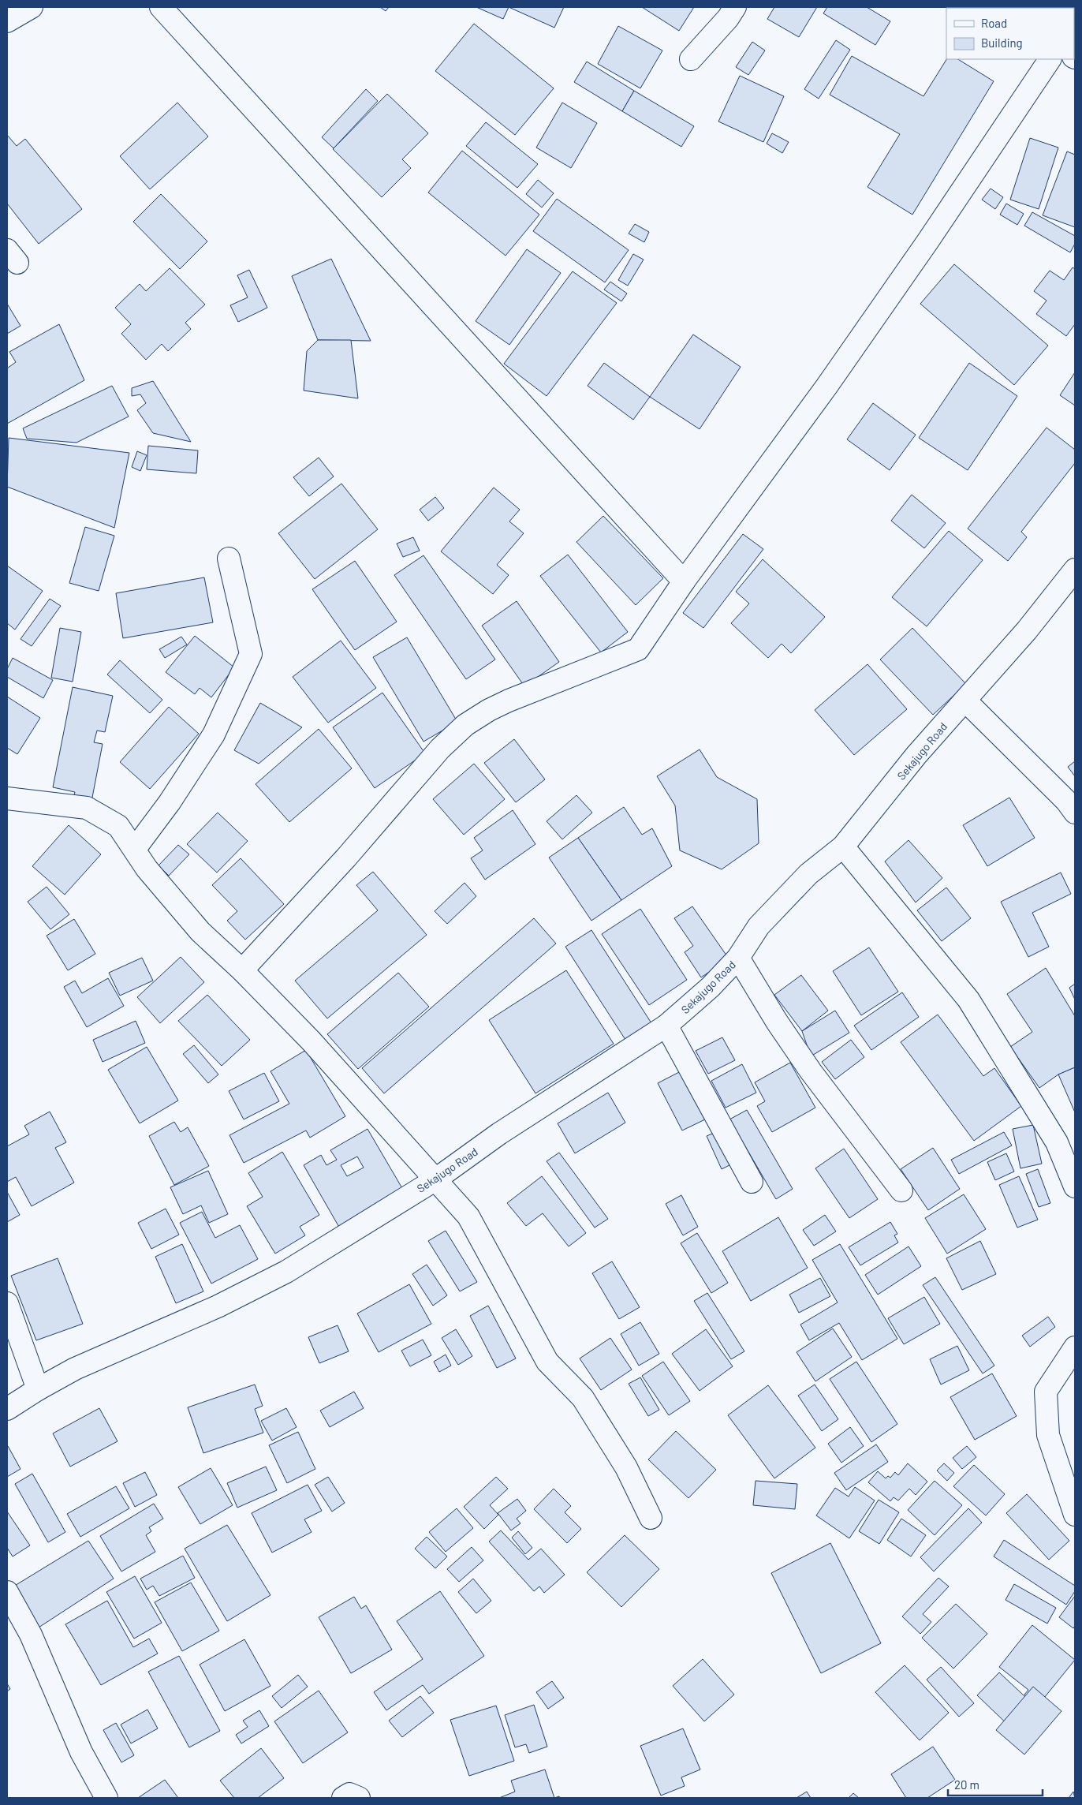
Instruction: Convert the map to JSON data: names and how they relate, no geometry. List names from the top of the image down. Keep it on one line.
{"streets":{"street":["Sekajugo Road"]},"legend":["Road","Building"],"scale_bar":"20 m"}
